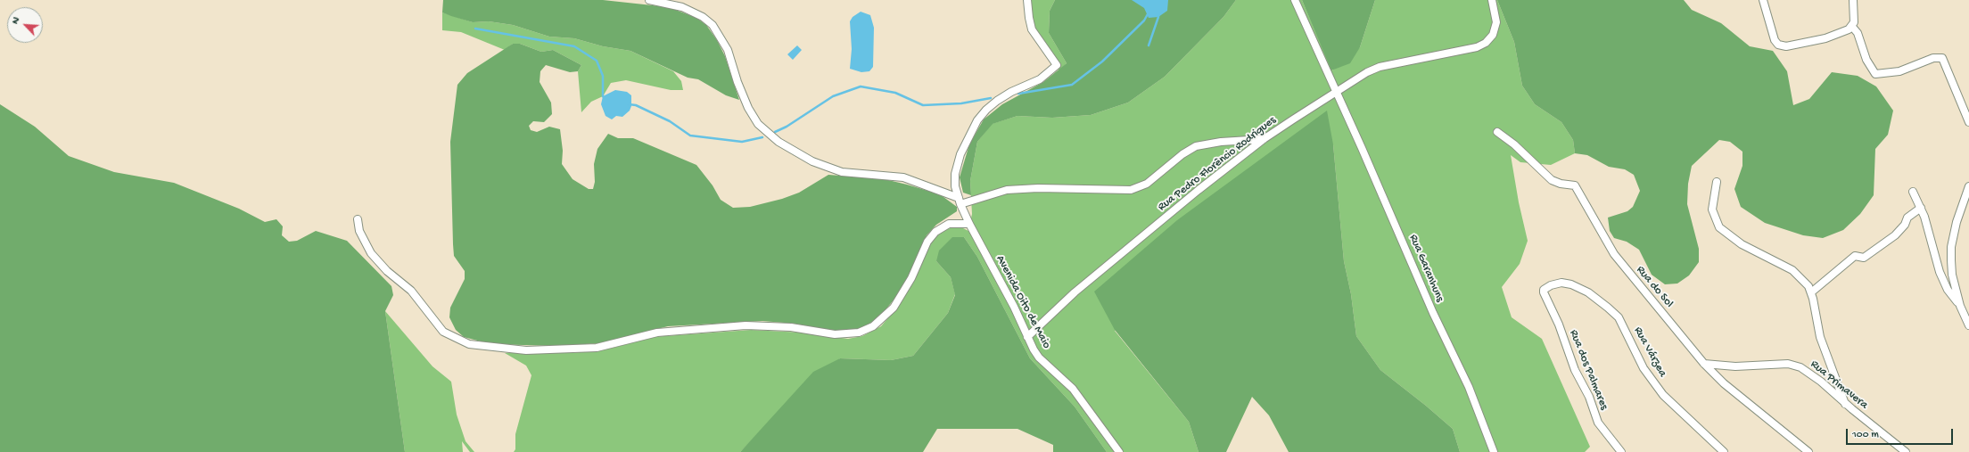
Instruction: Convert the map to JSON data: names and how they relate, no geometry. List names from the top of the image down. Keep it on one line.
{"streets":{"street":["Rua Pedro Florêncio Rodrigues","Rua Garanhuns","Rua do Sol","Avenida Oito de Maio","Rua Várzea","Rua dos Palmares","Rua Primavera"]},"crossings":[["Rua Pedro Florêncio Rodrigues","Rua Garanhuns"],["Rua Pedro Florêncio Rodrigues","Avenida Oito de Maio"],["Rua do Sol","Rua Primavera"],["Rua Várzea","Rua dos Palmares"]],"scale_bar":"100 m","north":"top left"}
